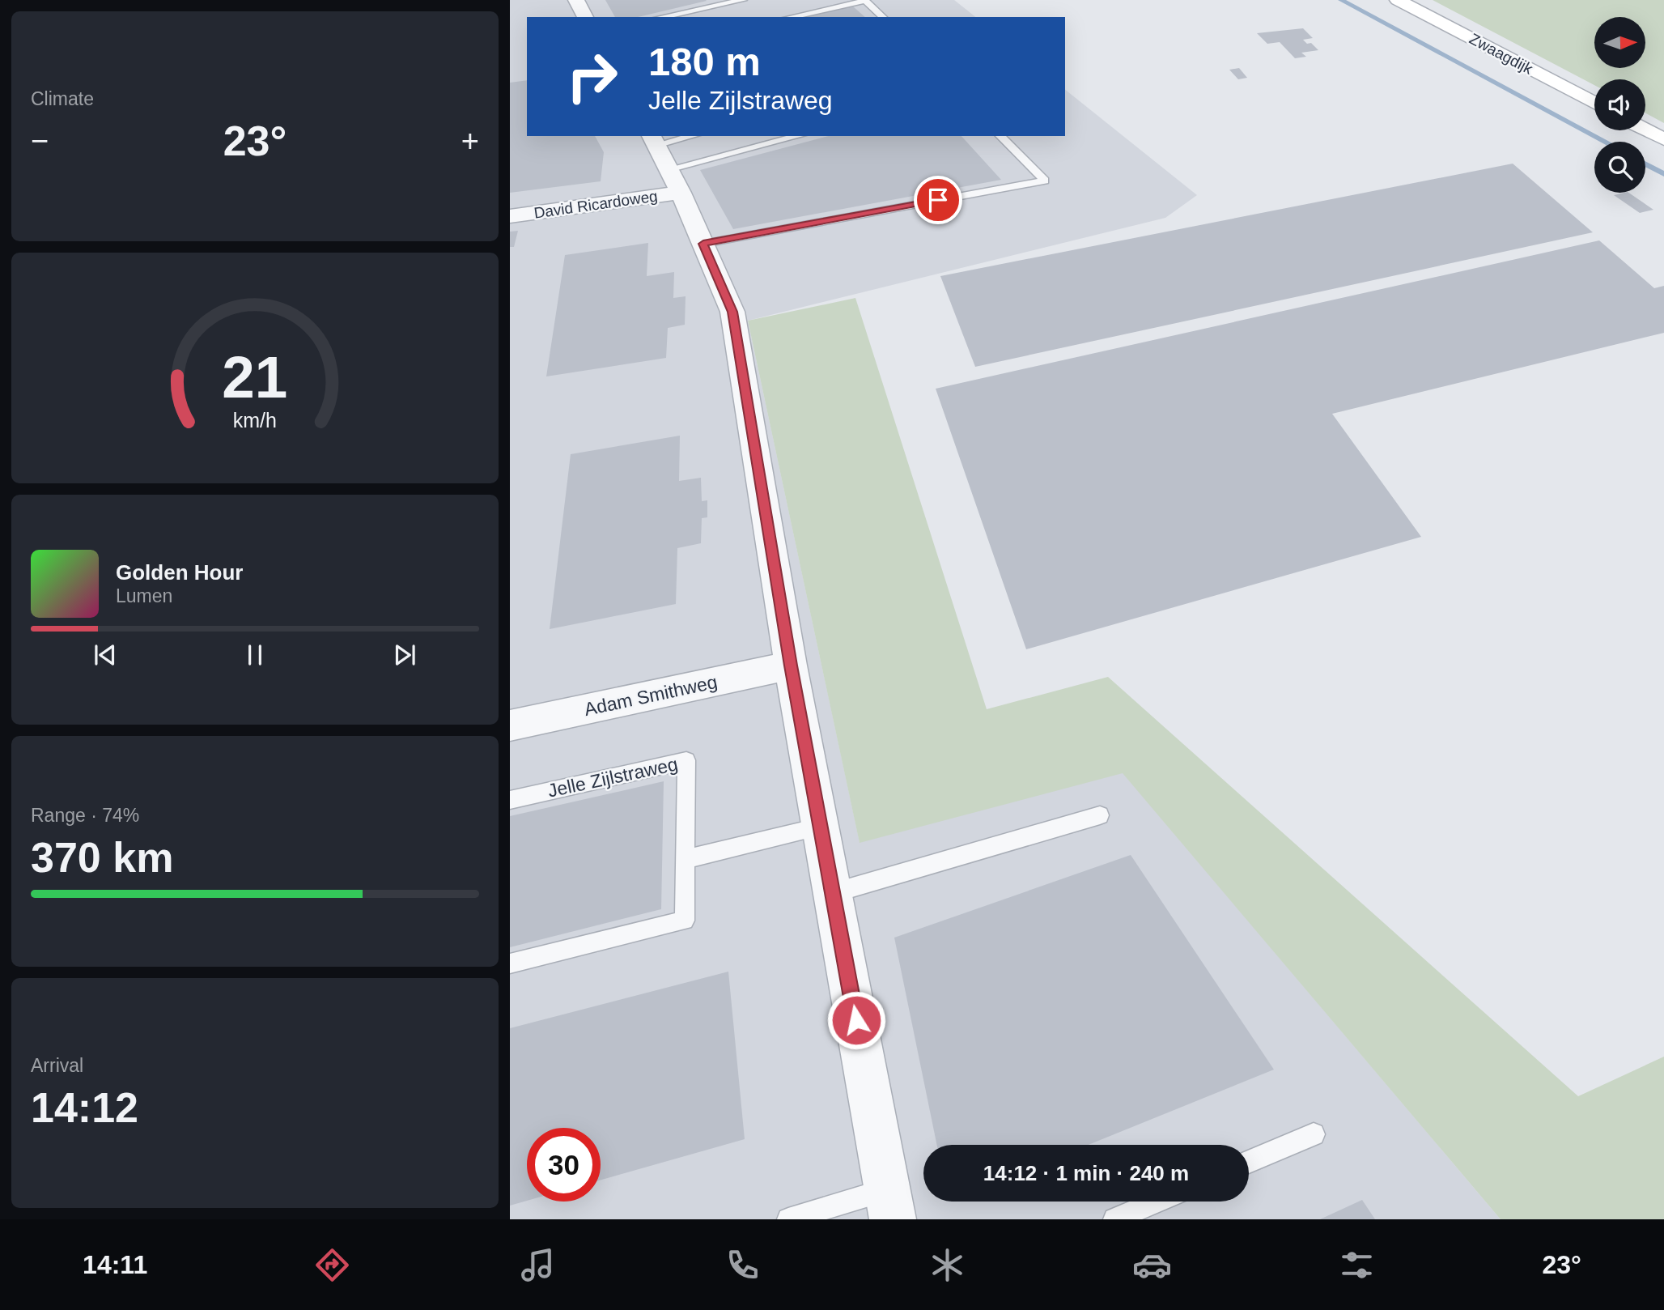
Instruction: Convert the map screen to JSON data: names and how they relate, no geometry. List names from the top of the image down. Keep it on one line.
{"streets":{"street":["Zwaagdijk","David Ricardoweg","Adam Smithweg"],"lane":["Jelle Zijlstraweg"]},"north":"right","page":{"tile":["Climate",["Range · 74%","370 km"],["Arrival","14:12"]],"turn":["180 m","Jelle Zijlstraweg"],"heat":["−","23°","+"],"song":["Golden Hour","Lumen"],"limit":"30","trip":"14:12 · 1 min · 240 m","tabs":["14:11","23°"],"gauge":["21","km/h"]}}
